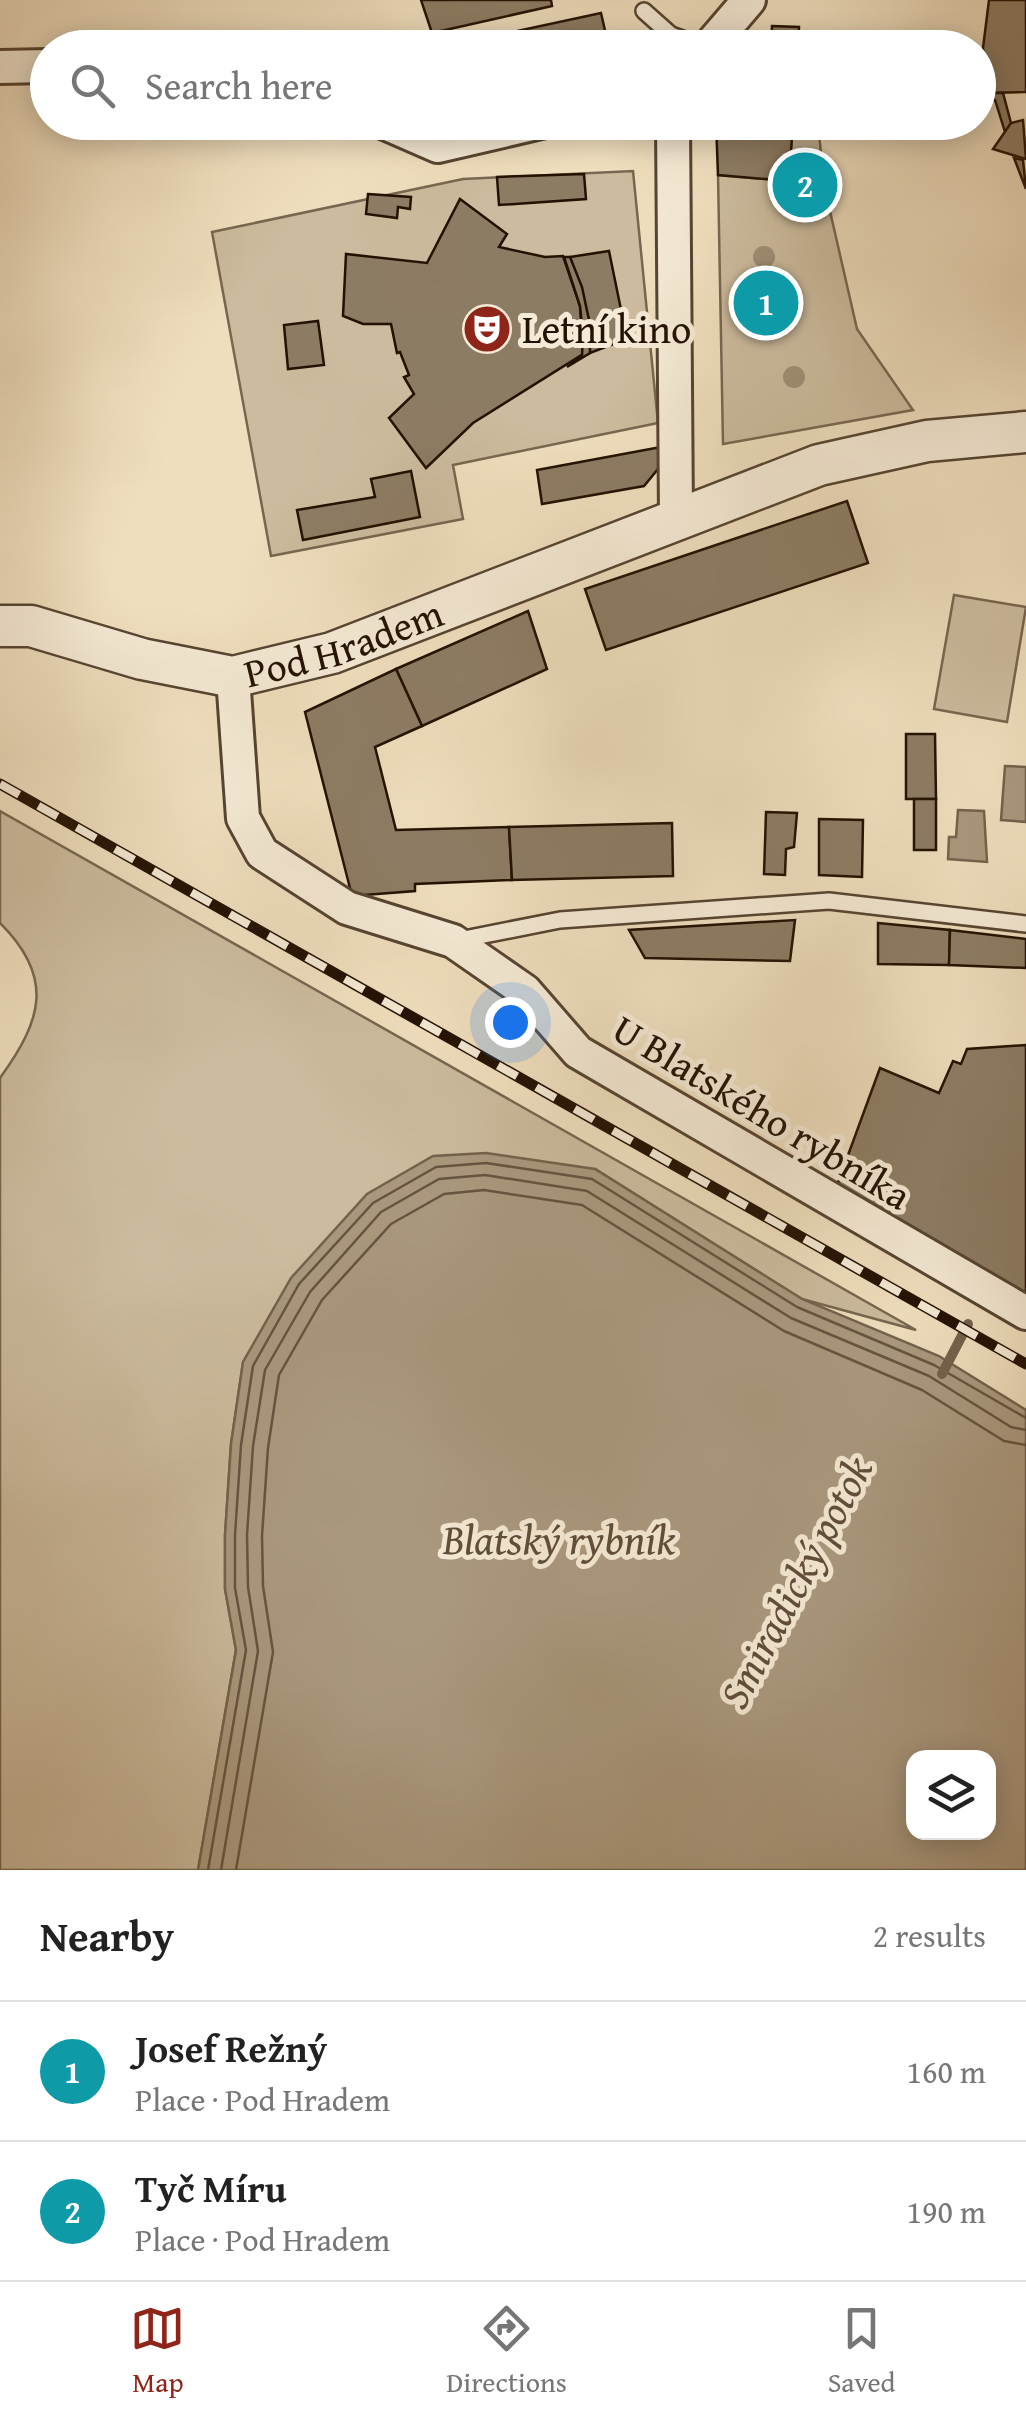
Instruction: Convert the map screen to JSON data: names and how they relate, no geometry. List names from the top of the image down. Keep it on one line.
{"streets":{"street":["Pod Hradem","U Blatského rybníka"]},"crossings":[["Pod Hradem","U Blatského rybníka"]],"water":["Blatský rybník","Smiradický potok"],"places":{"theatre":["Letní kino"]},"page":{"search":"Search here","pins":["2","1"],"heading":["Nearby","2 results"],"list":[{"mark":"1","name":"Josef Režný","note":"Place · Pod Hradem","value":"160 m"},{"mark":"2","name":"Tyč Míru","note":"Place · Pod Hradem","value":"190 m"}],"nav":["Map","Directions","Saved"]}}
